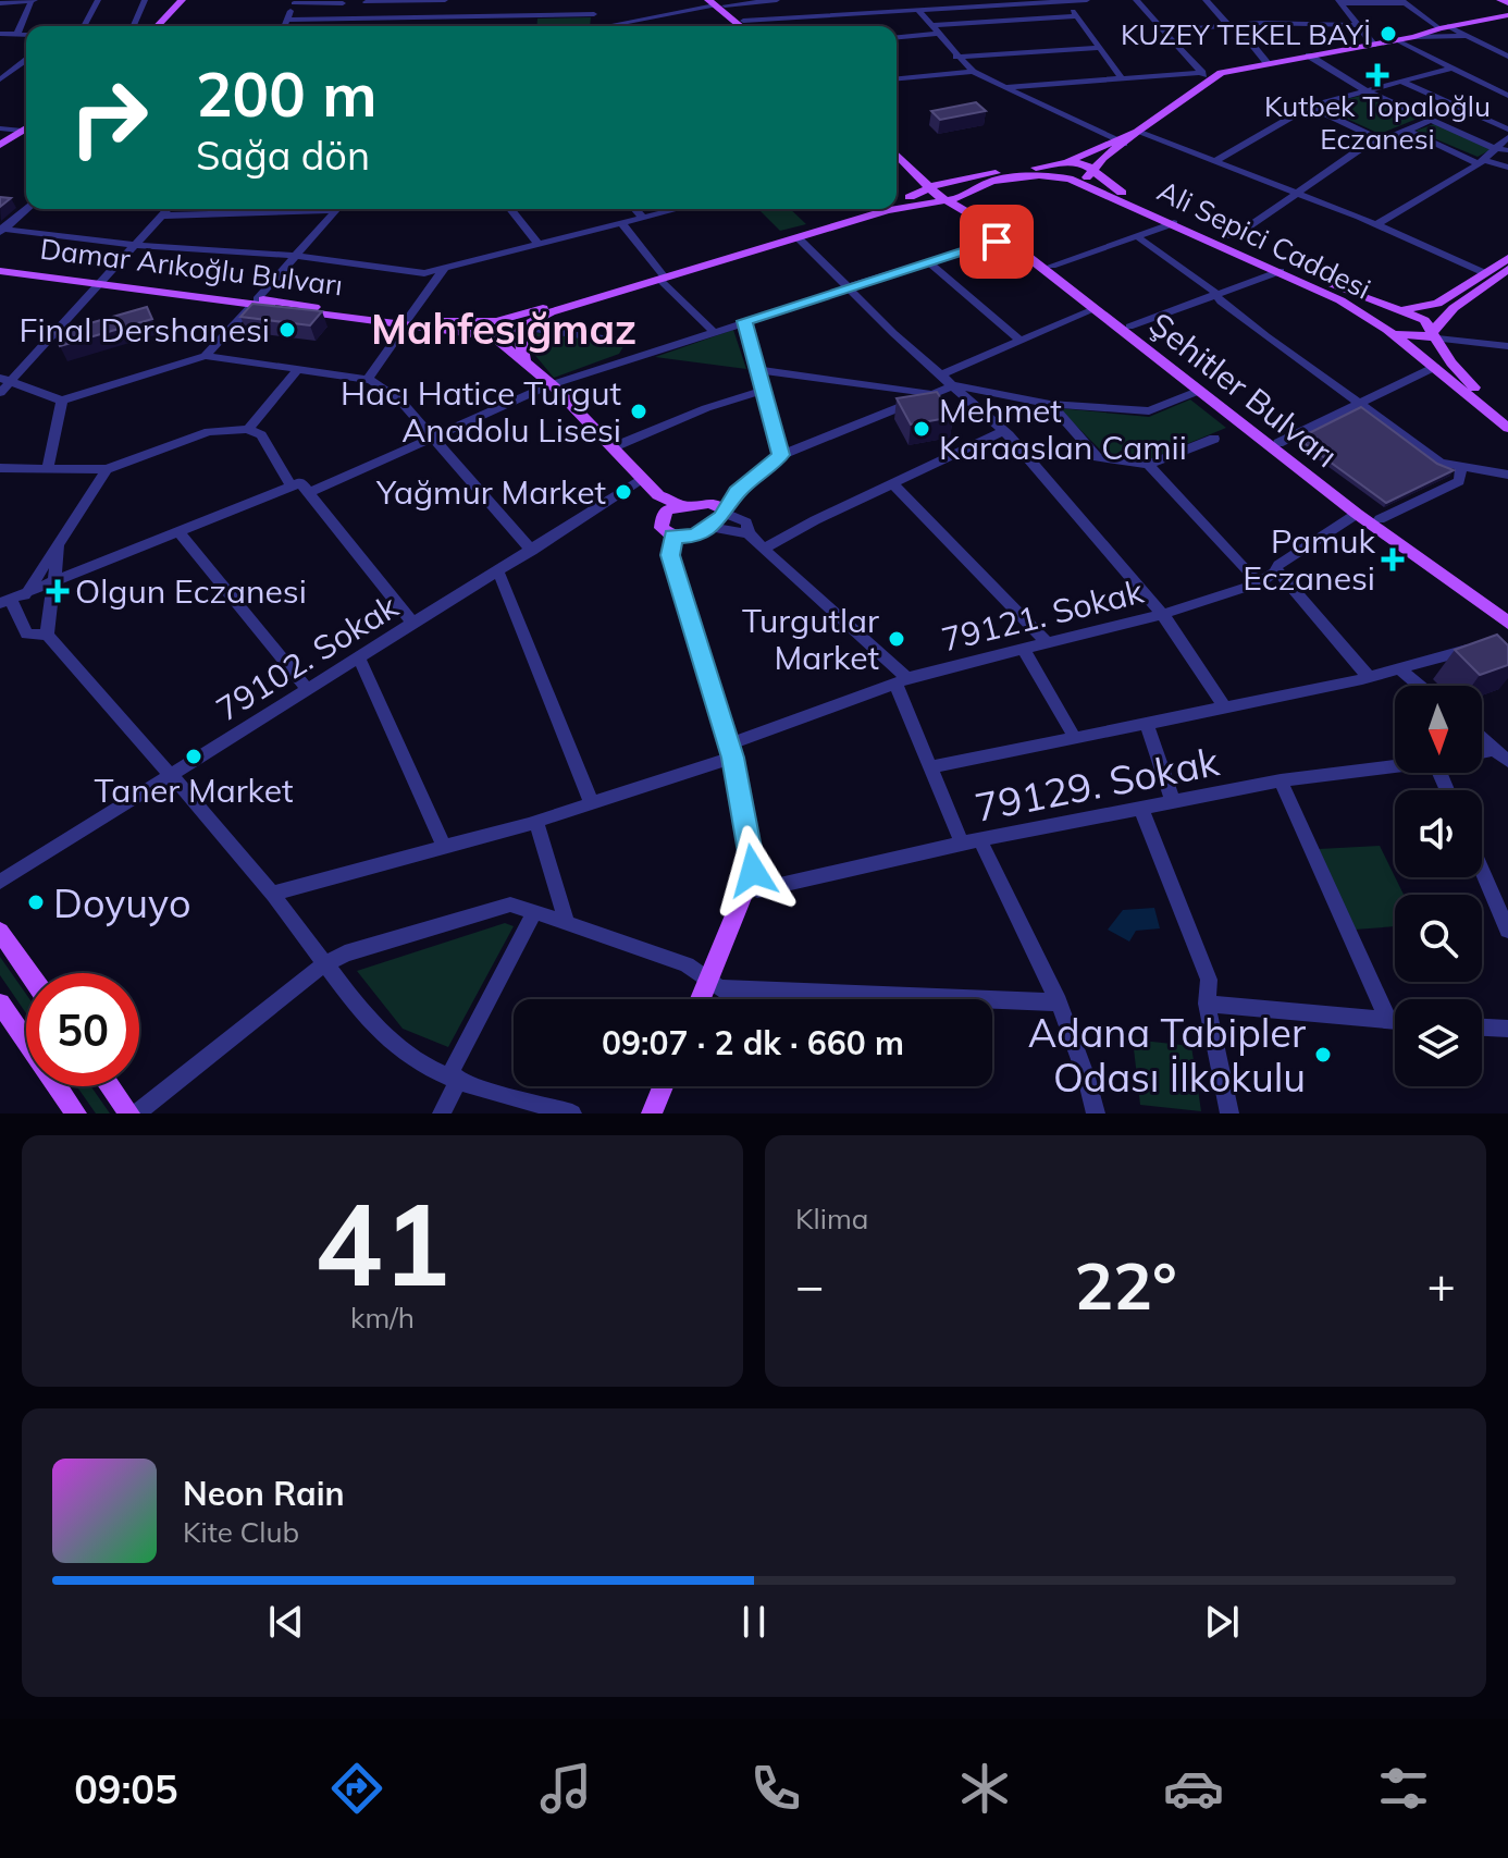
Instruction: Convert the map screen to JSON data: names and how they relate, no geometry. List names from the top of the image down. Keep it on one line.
{"streets":{"main road":["Ali Sepici Caddesi","Damar Arıkoğlu Bulvarı","Şehitler Bulvarı"],"street":["79121. Sokak","79102. Sokak","79129. Sokak"]},"crossings":[["Ali Sepici Caddesi","Damar Arıkoğlu Bulvarı"],["Ali Sepici Caddesi","Şehitler Bulvarı"],["Damar Arıkoğlu Bulvarı","Şehitler Bulvarı"],["Şehitler Bulvarı","79121. Sokak"]],"districts":["Mahfesığmaz"],"places":{"other":["KUZEY TEKEL BAYİ","Final Dershanesi","Hacı Hatice Turgut Anadolu Lisesi","Mehmet Karaaslan Camii","Yağmur Market","Turgutlar Market","Taner Market","Doyuyo","Adana Tabipler Odası İlkokulu"],"health":["Kutbek Topaloğlu Eczanesi","Pamuk Eczanesi","Olgun Eczanesi"]},"north":"bottom","page":{"turn":["200 m","Sağa dön"],"limit":"50","trip":"09:07 · 2 dk · 660 m","tile":[["41","km/h"],"Klima"],"heat":["−","22°","+"],"song":["Neon Rain","Kite Club"],"tabs":"09:05"}}
